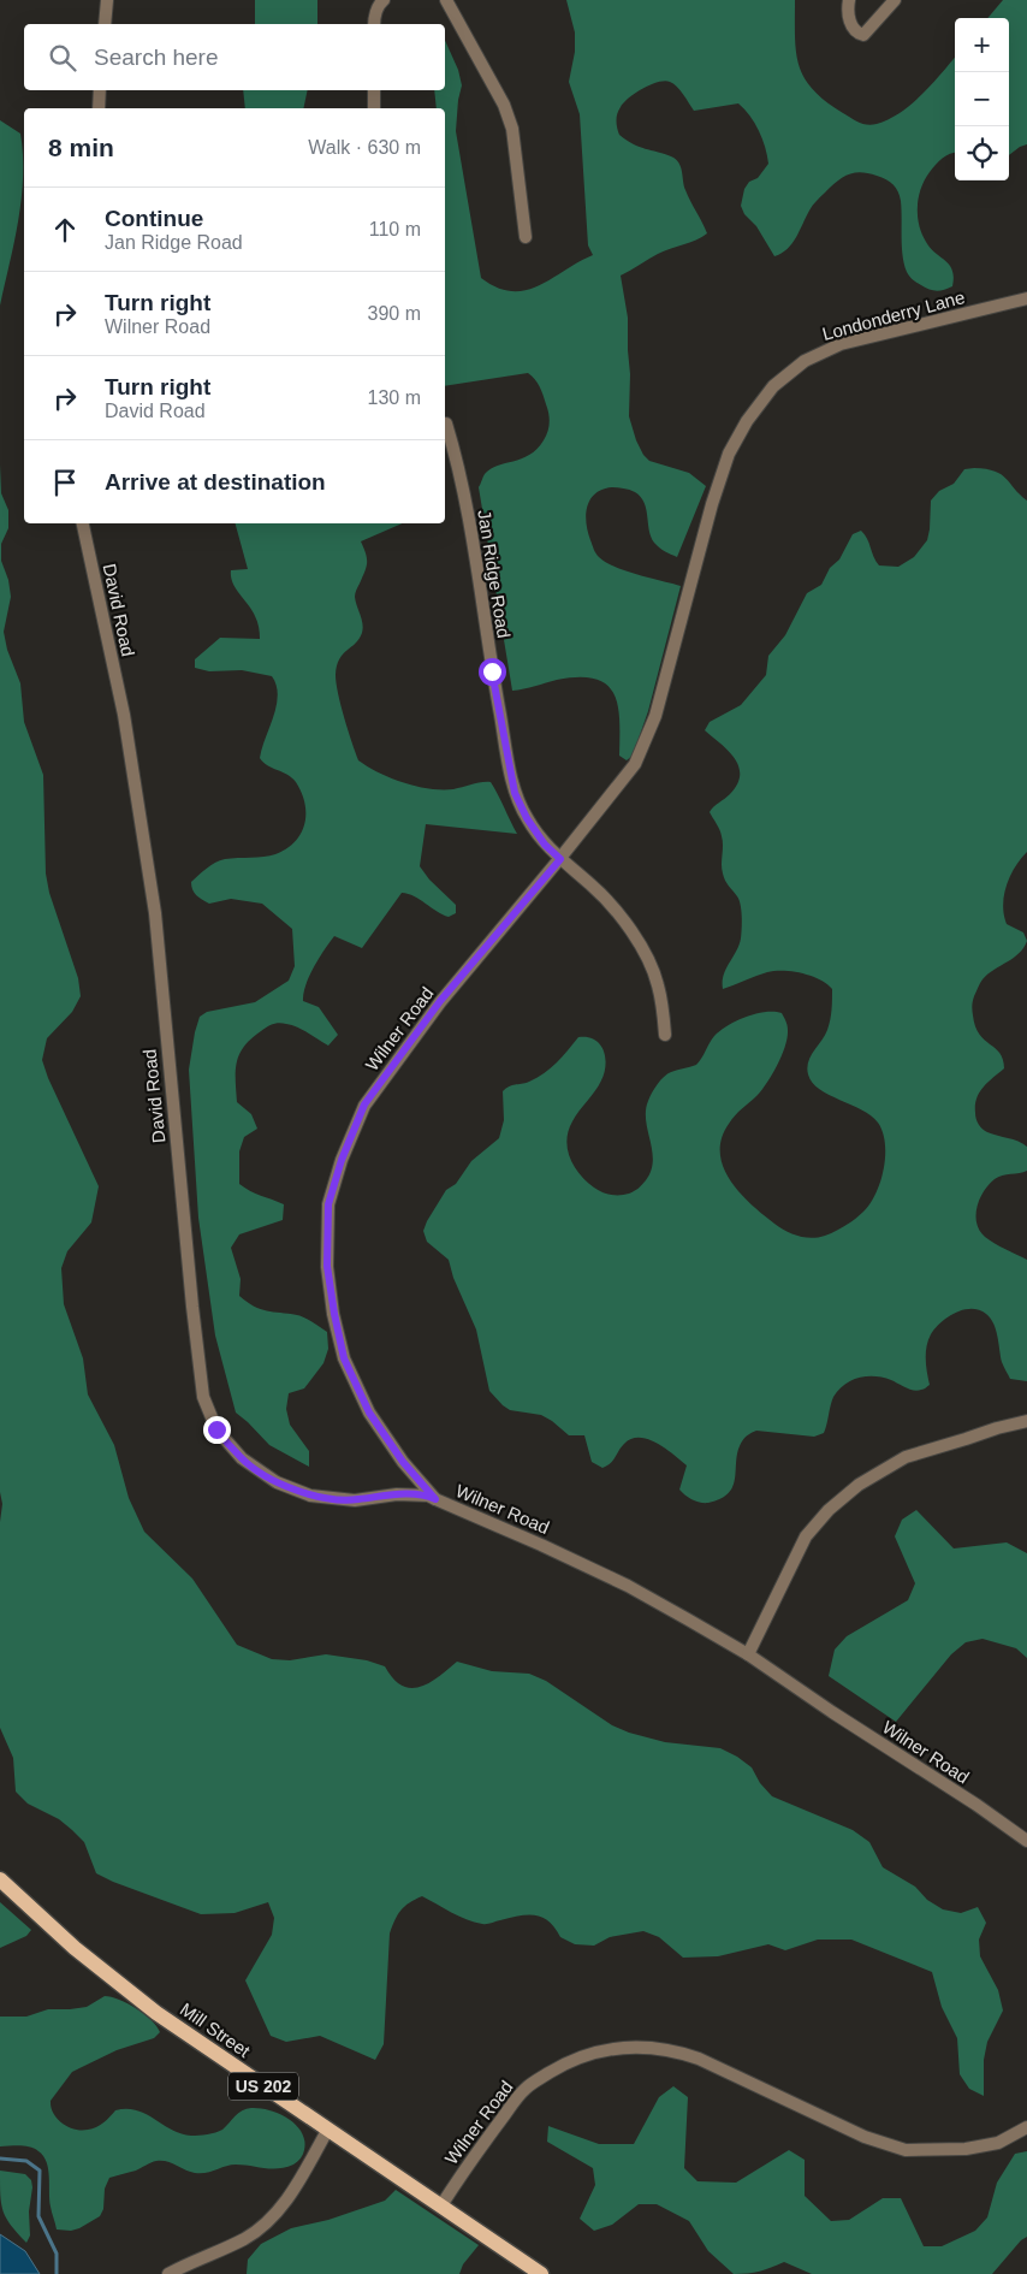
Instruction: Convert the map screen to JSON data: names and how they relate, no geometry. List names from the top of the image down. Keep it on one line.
{"streets":{"main road":["Mill Street","US 202"],"street":["Londonderry Lane","Jan Ridge Road","David Road","Wilner Road"]},"crossings":[["Londonderry Lane","Wilner Road"],["Jan Ridge Road","Wilner Road"],["David Road","Wilner Road"],["Wilner Road","Mill Street"]],"page":{"map_buttons":["+","−"],"search":"Search here","heading":["8 min","Walk · 630 m"],"list":[["Continue","Jan Ridge Road","110 m"],["Turn right","Wilner Road","390 m"],["Turn right","David Road","130 m"],"Arrive at destination"]}}
